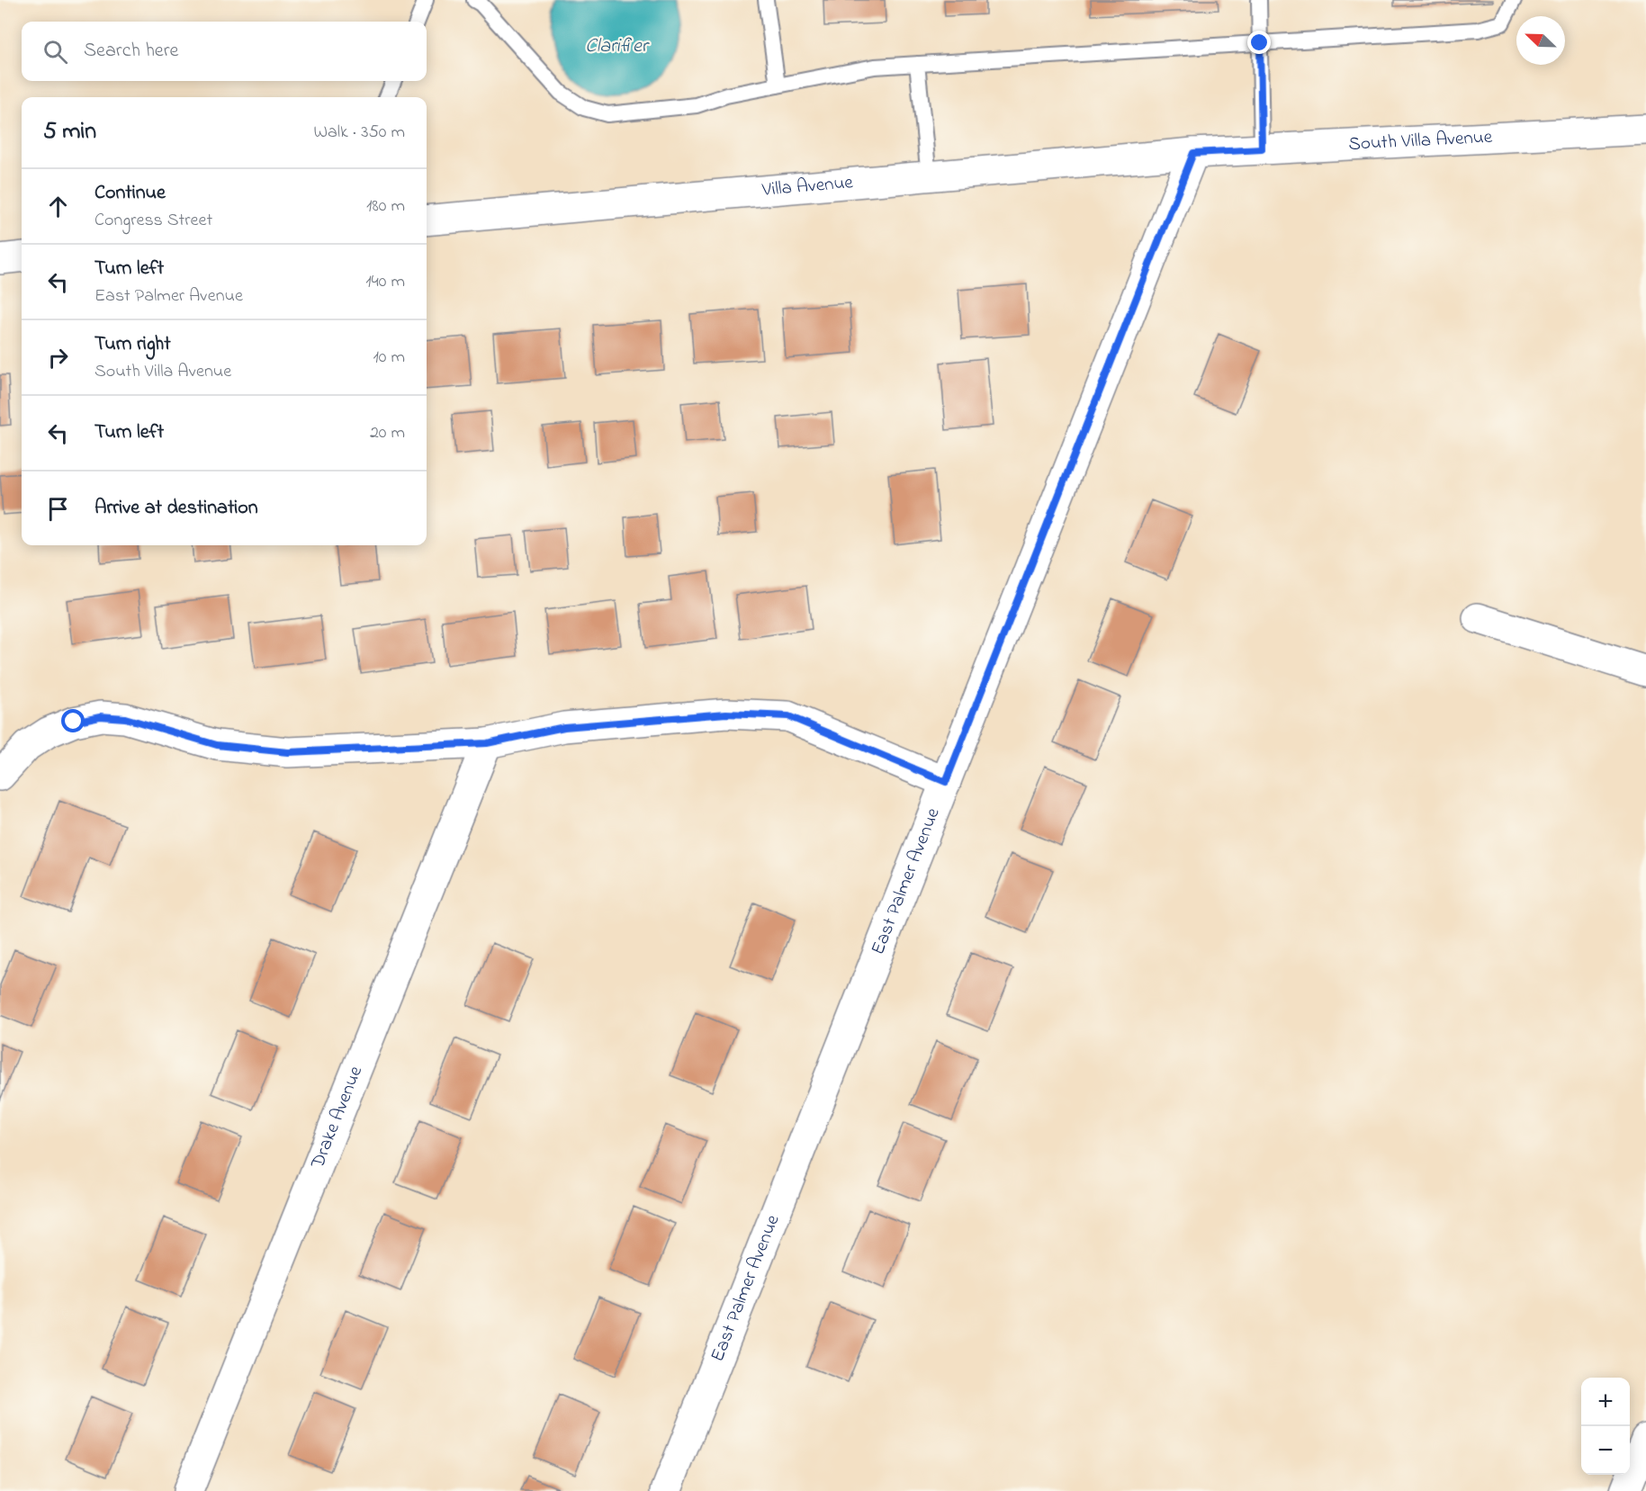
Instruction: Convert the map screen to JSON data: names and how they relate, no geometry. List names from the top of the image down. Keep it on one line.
{"streets":{"street":["South Villa Avenue","Villa Avenue","East Palmer Avenue","Drake Avenue"]},"crossings":[["South Villa Avenue","Villa Avenue"],["South Villa Avenue","East Palmer Avenue"],["Villa Avenue","East Palmer Avenue"]],"water":["Clarifier"],"north":"top left","page":{"search":"Search here","heading":["5 min","Walk · 350 m"],"list":[["Continue","Congress Street","180 m"],["Turn left","East Palmer Avenue","140 m"],["Turn right","South Villa Avenue","10 m"],["Turn left","20 m"],"Arrive at destination"],"map_buttons":["+","−"]}}
